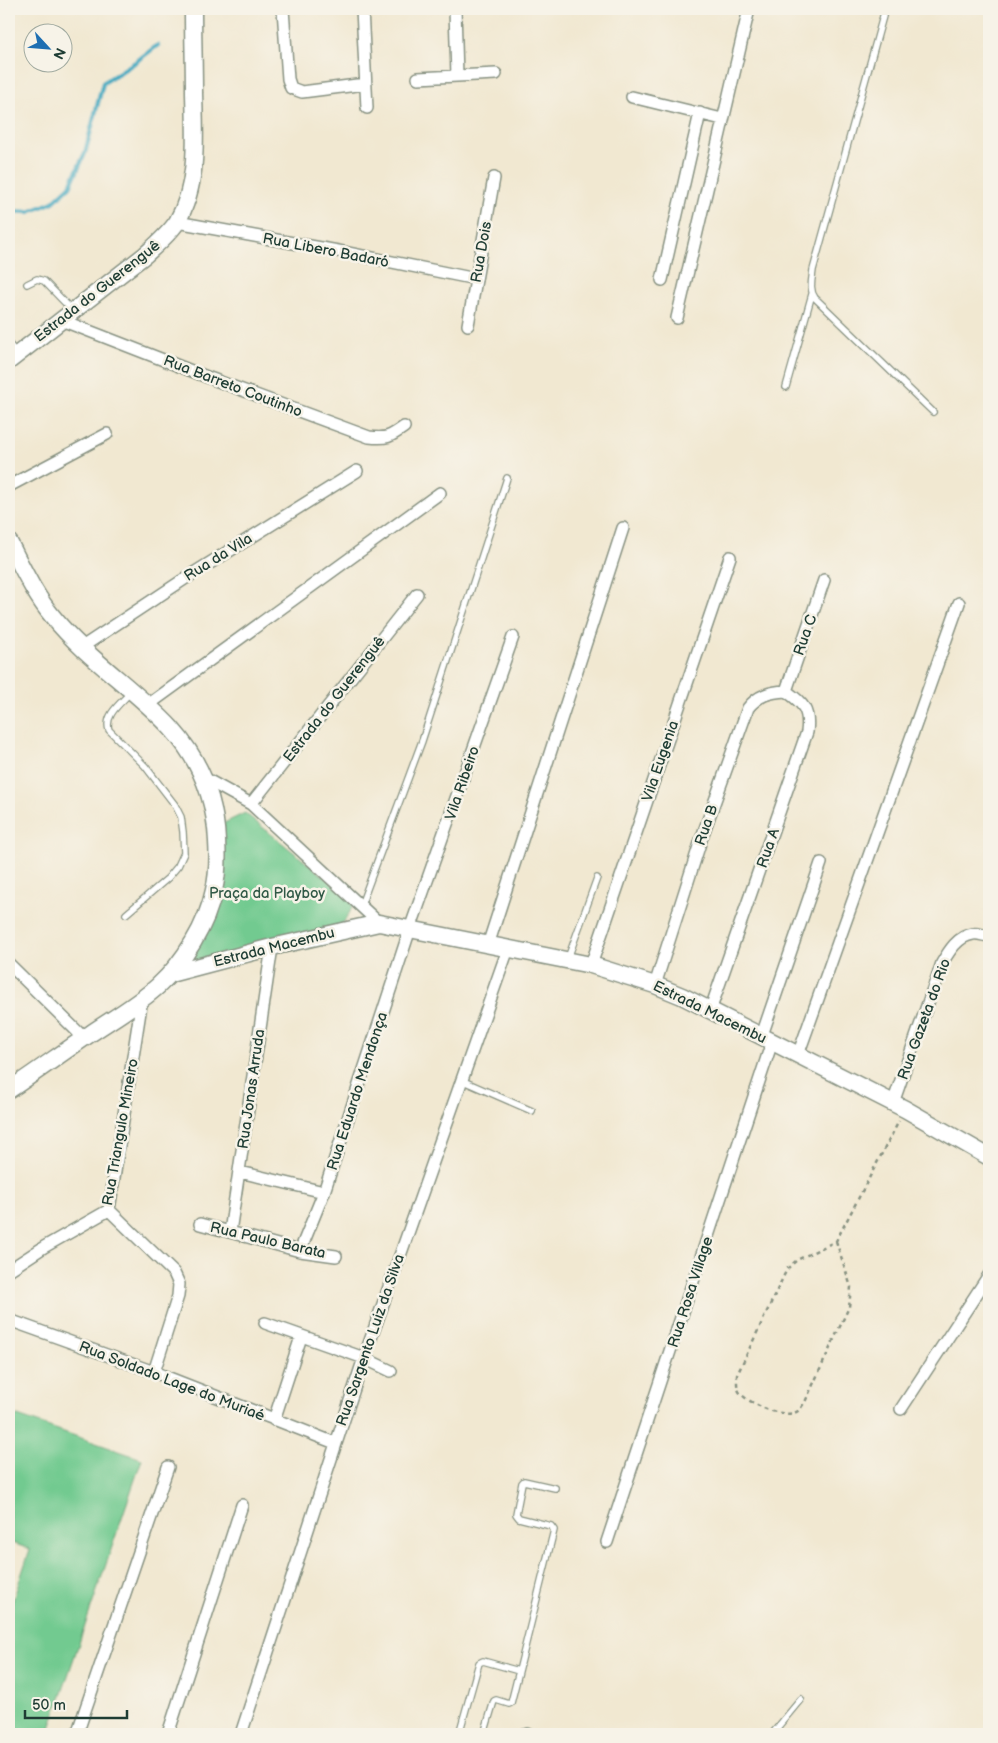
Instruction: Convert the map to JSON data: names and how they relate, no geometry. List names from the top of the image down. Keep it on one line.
{"streets":{"main road":["Estrada do Guerenguê","Estrada Macembu"],"street":["Rua Libero Badaró","Rua Dois","Rua Barreto Coutinho","Rua da Vila","Rua C","Vila Eugenia","Vila Ribeiro","Rua B","Rua A","Rua Gazeta do Rio","Rua Jonas Arruda","Rua Eduardo Mendonça","Rua Triangulo Mineiro","Rua Paulo Barata","Rua Rosa Village","Rua Sargento Luiz da Silva","Rua Soldado Lage do Muriaé"]},"crossings":[["Rua Libero Badaró","Rua Dois"],["Rua Libero Badaró","Estrada do Guerenguê"],["Estrada do Guerenguê","Rua Barreto Coutinho"],["Estrada do Guerenguê","Estrada Macembu"],["Rua C","Rua B"],["Rua C","Rua A"],["Vila Eugenia","Estrada Macembu"],["Vila Ribeiro","Estrada Macembu"],["Vila Ribeiro","Rua Eduardo Mendonça"],["Rua B","Rua A"],["Rua B","Estrada Macembu"],["Rua A","Estrada Macembu"],["Estrada Macembu","Rua Gazeta do Rio"],["Estrada Macembu","Rua Jonas Arruda"],["Estrada Macembu","Rua Eduardo Mendonça"],["Estrada Macembu","Rua Rosa Village"],["Estrada Macembu","Rua Sargento Luiz da Silva"],["Rua Jonas Arruda","Rua Paulo Barata"],["Rua Eduardo Mendonça","Rua Paulo Barata"],["Rua Sargento Luiz da Silva","Rua Soldado Lage do Muriaé"]],"parks":["Praça da Playboy"],"scale_bar":"50 m","north":"bottom right"}
